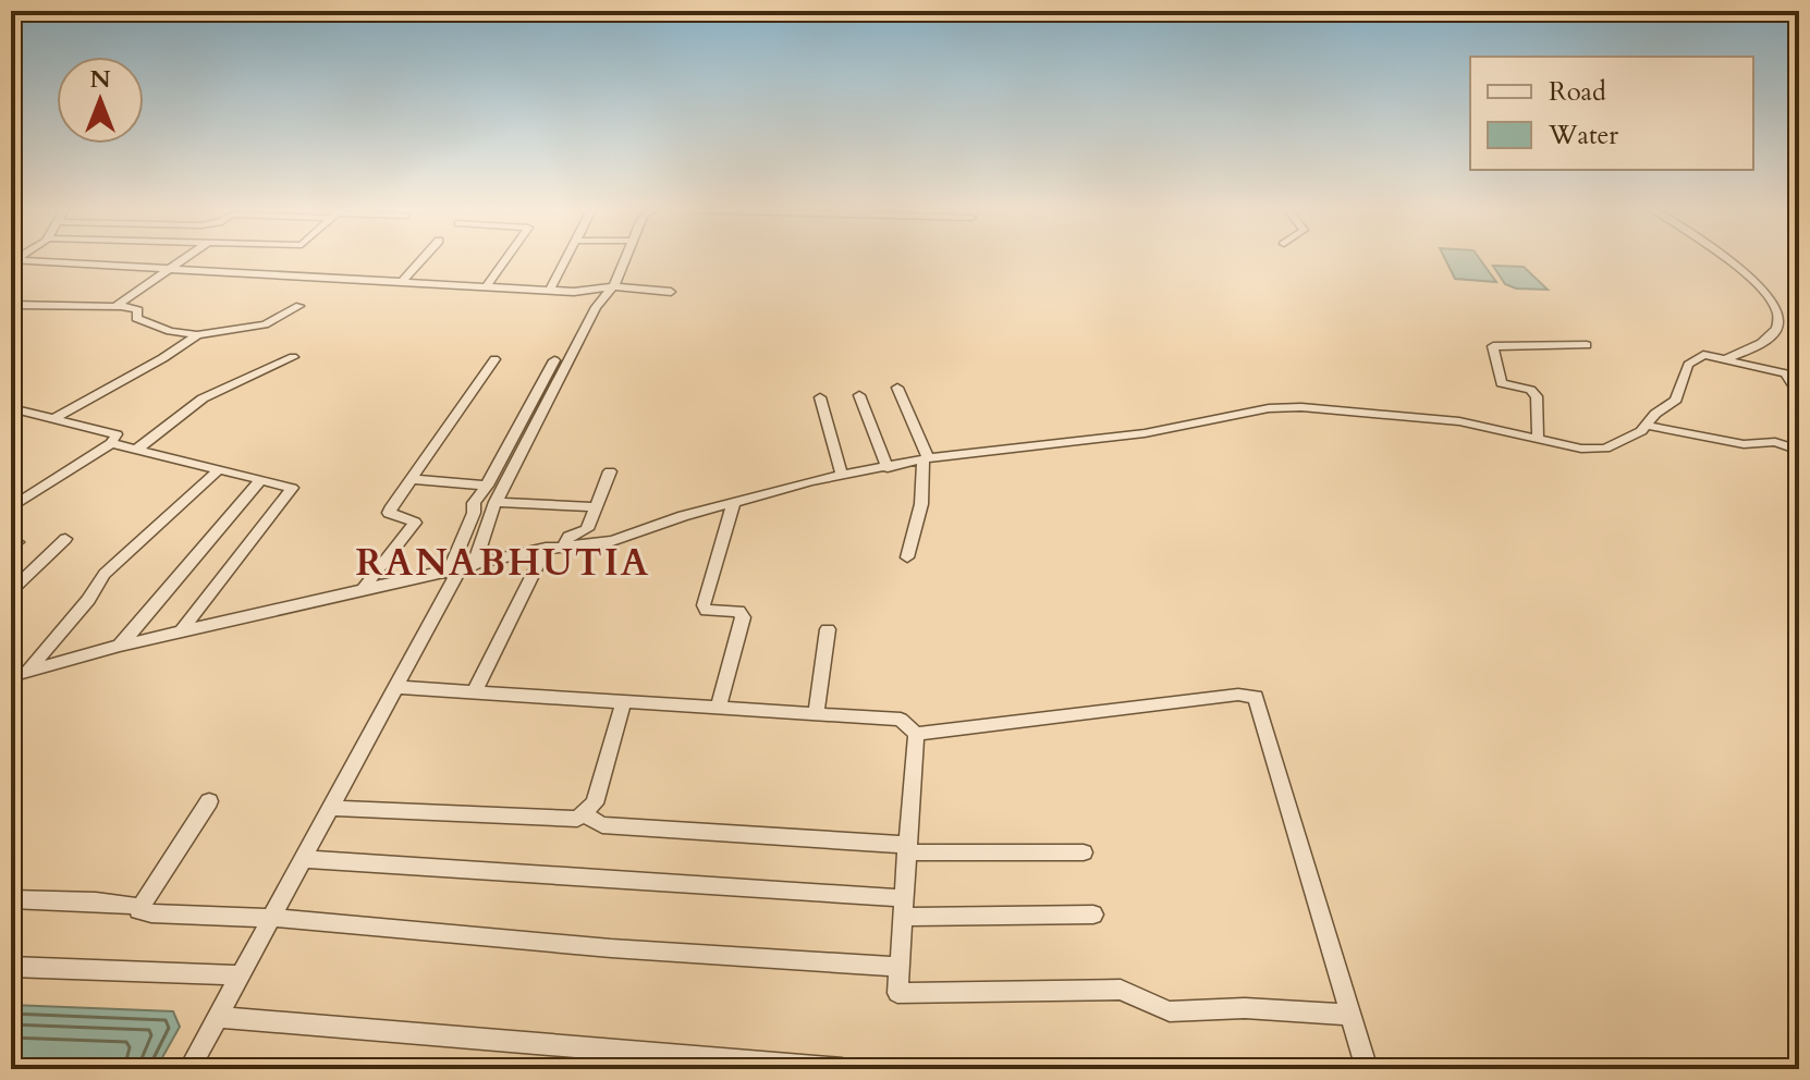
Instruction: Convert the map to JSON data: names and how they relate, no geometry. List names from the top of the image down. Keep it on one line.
{"districts":["RANABHUTIA"],"legend":["Road","Water"],"north":"top"}
